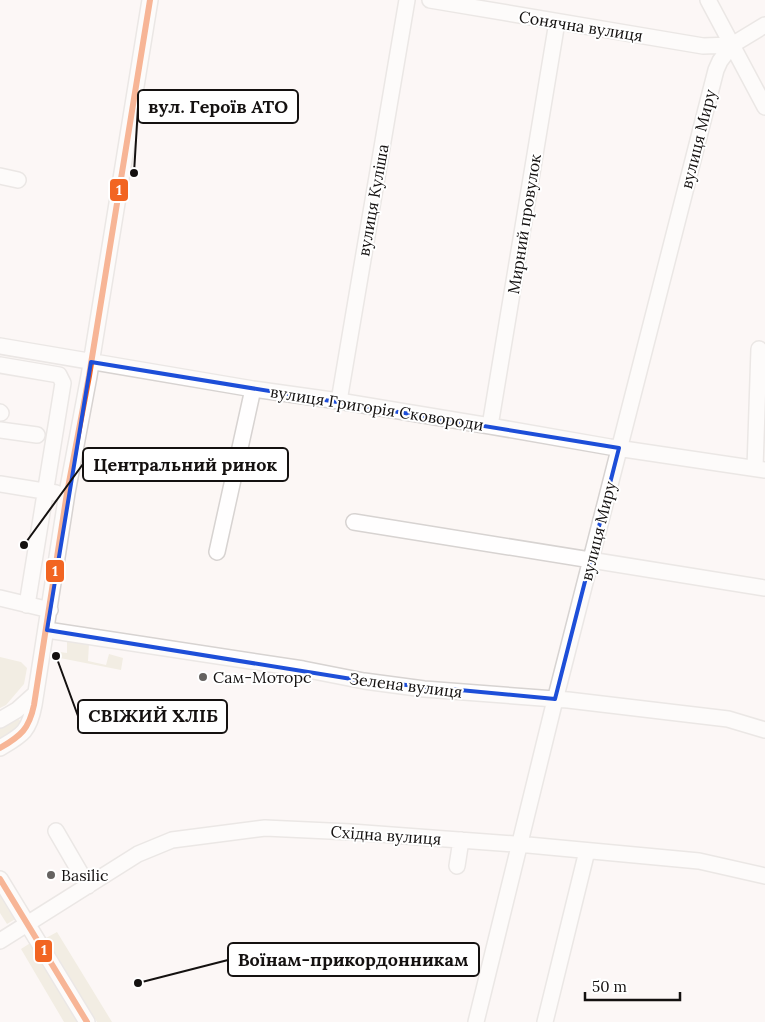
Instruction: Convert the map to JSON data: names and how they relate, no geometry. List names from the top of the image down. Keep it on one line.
{"streets":{"street":["Сонячна вулиця","вулиця Миру","вулиця Куліша","Мирний провулок","вулиця Григорія Сковороди","Зелена вулиця","Східна вулиця"]},"crossings":[["Сонячна вулиця","вулиця Миру"],["Сонячна вулиця","Мирний провулок"],["вулиця Миру","вулиця Григорія Сковороди"],["вулиця Миру","Зелена вулиця"],["вулиця Миру","Східна вулиця"],["вулиця Куліша","вулиця Григорія Сковороди"],["Мирний провулок","вулиця Григорія Сковороди"]],"places":["вул. Героїв АТО","Центральний ринок","СВІЖИЙ ХЛІБ","Сам-Моторс","Basilic","Воїнам-прикордонникам"],"lines":["transit line 1"],"scale_bar":"50 m"}
